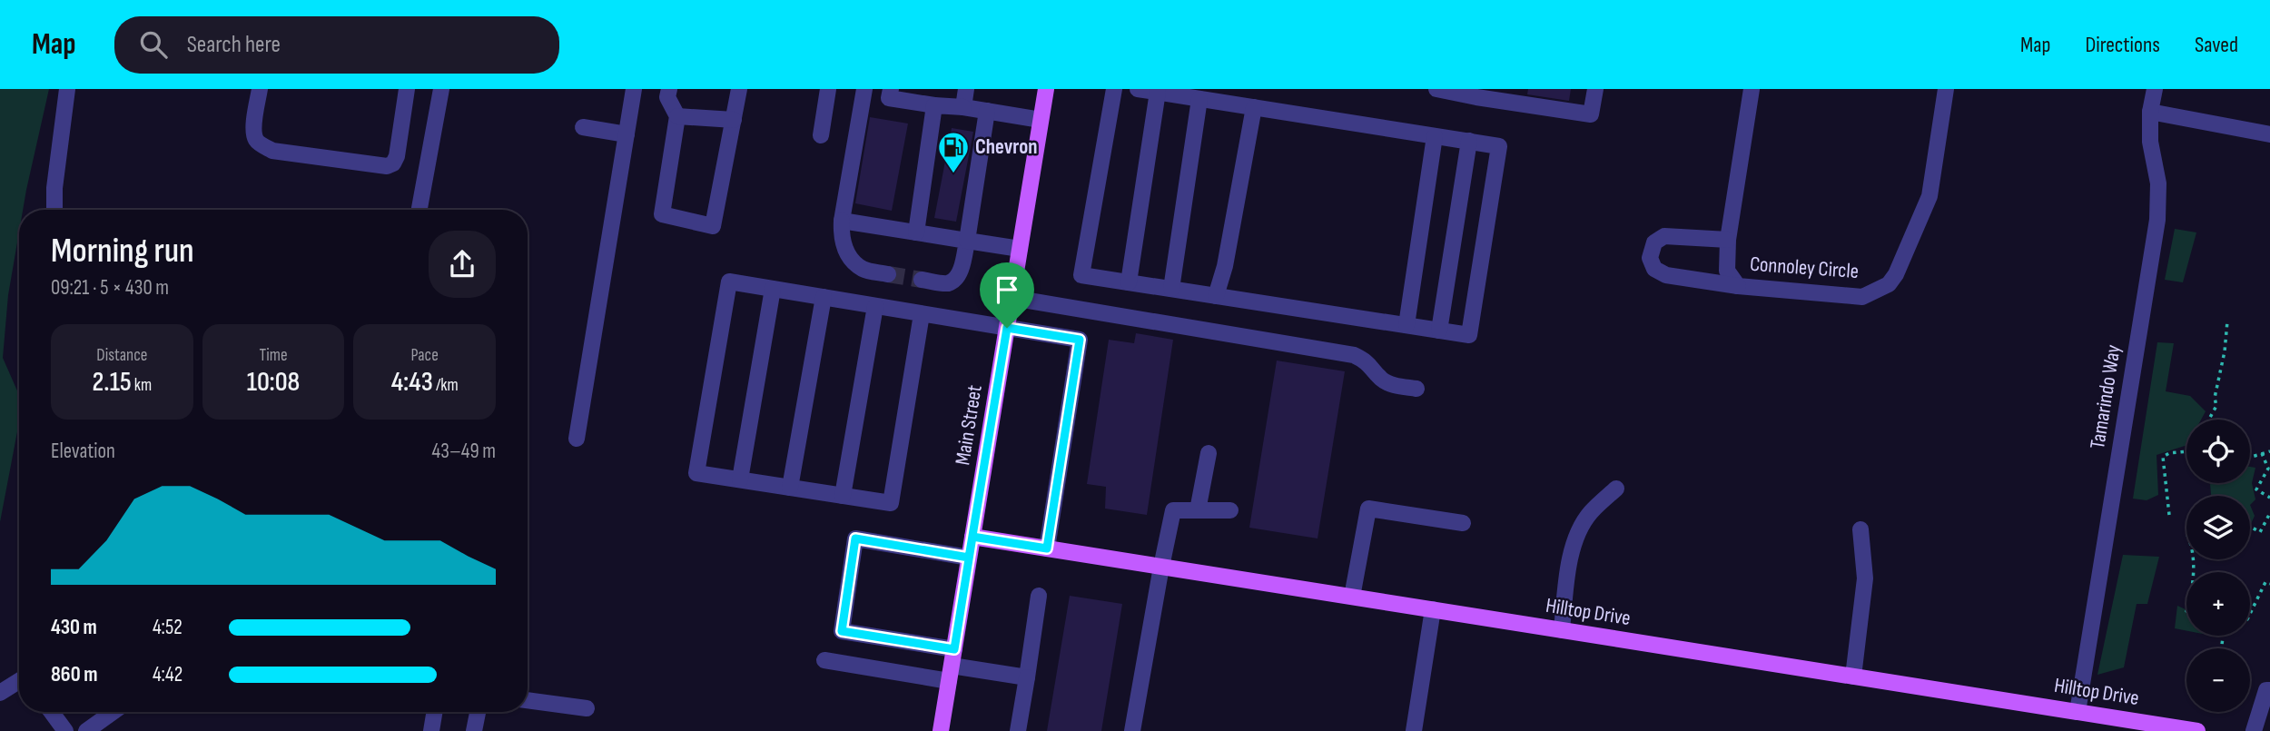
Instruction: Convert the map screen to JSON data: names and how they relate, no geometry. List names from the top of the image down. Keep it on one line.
{"streets":{"main road":["Main Street","Hilltop Drive"],"street":["Connoley Circle","Tamarindo Way"]},"crossings":[["Tamarindo Way","Hilltop Drive"],["Main Street","Hilltop Drive"]],"places":{"fuel station":["Chevron"]},"page":{"header":"Map","search":"Search here","nav":["Map","Directions","Saved"],"heading":["Morning run","09:21 · 5 × 430 m"],"stats":[["Distance","2.15 km"],["Time","10:08"],["Pace","4:43 /km"]],"map_buttons":["+","−"],"chart":["Elevation","43–49 m"],"list":[{"name":"430 m","note":"4:52"},{"name":"860 m","note":"4:42"}]}}
